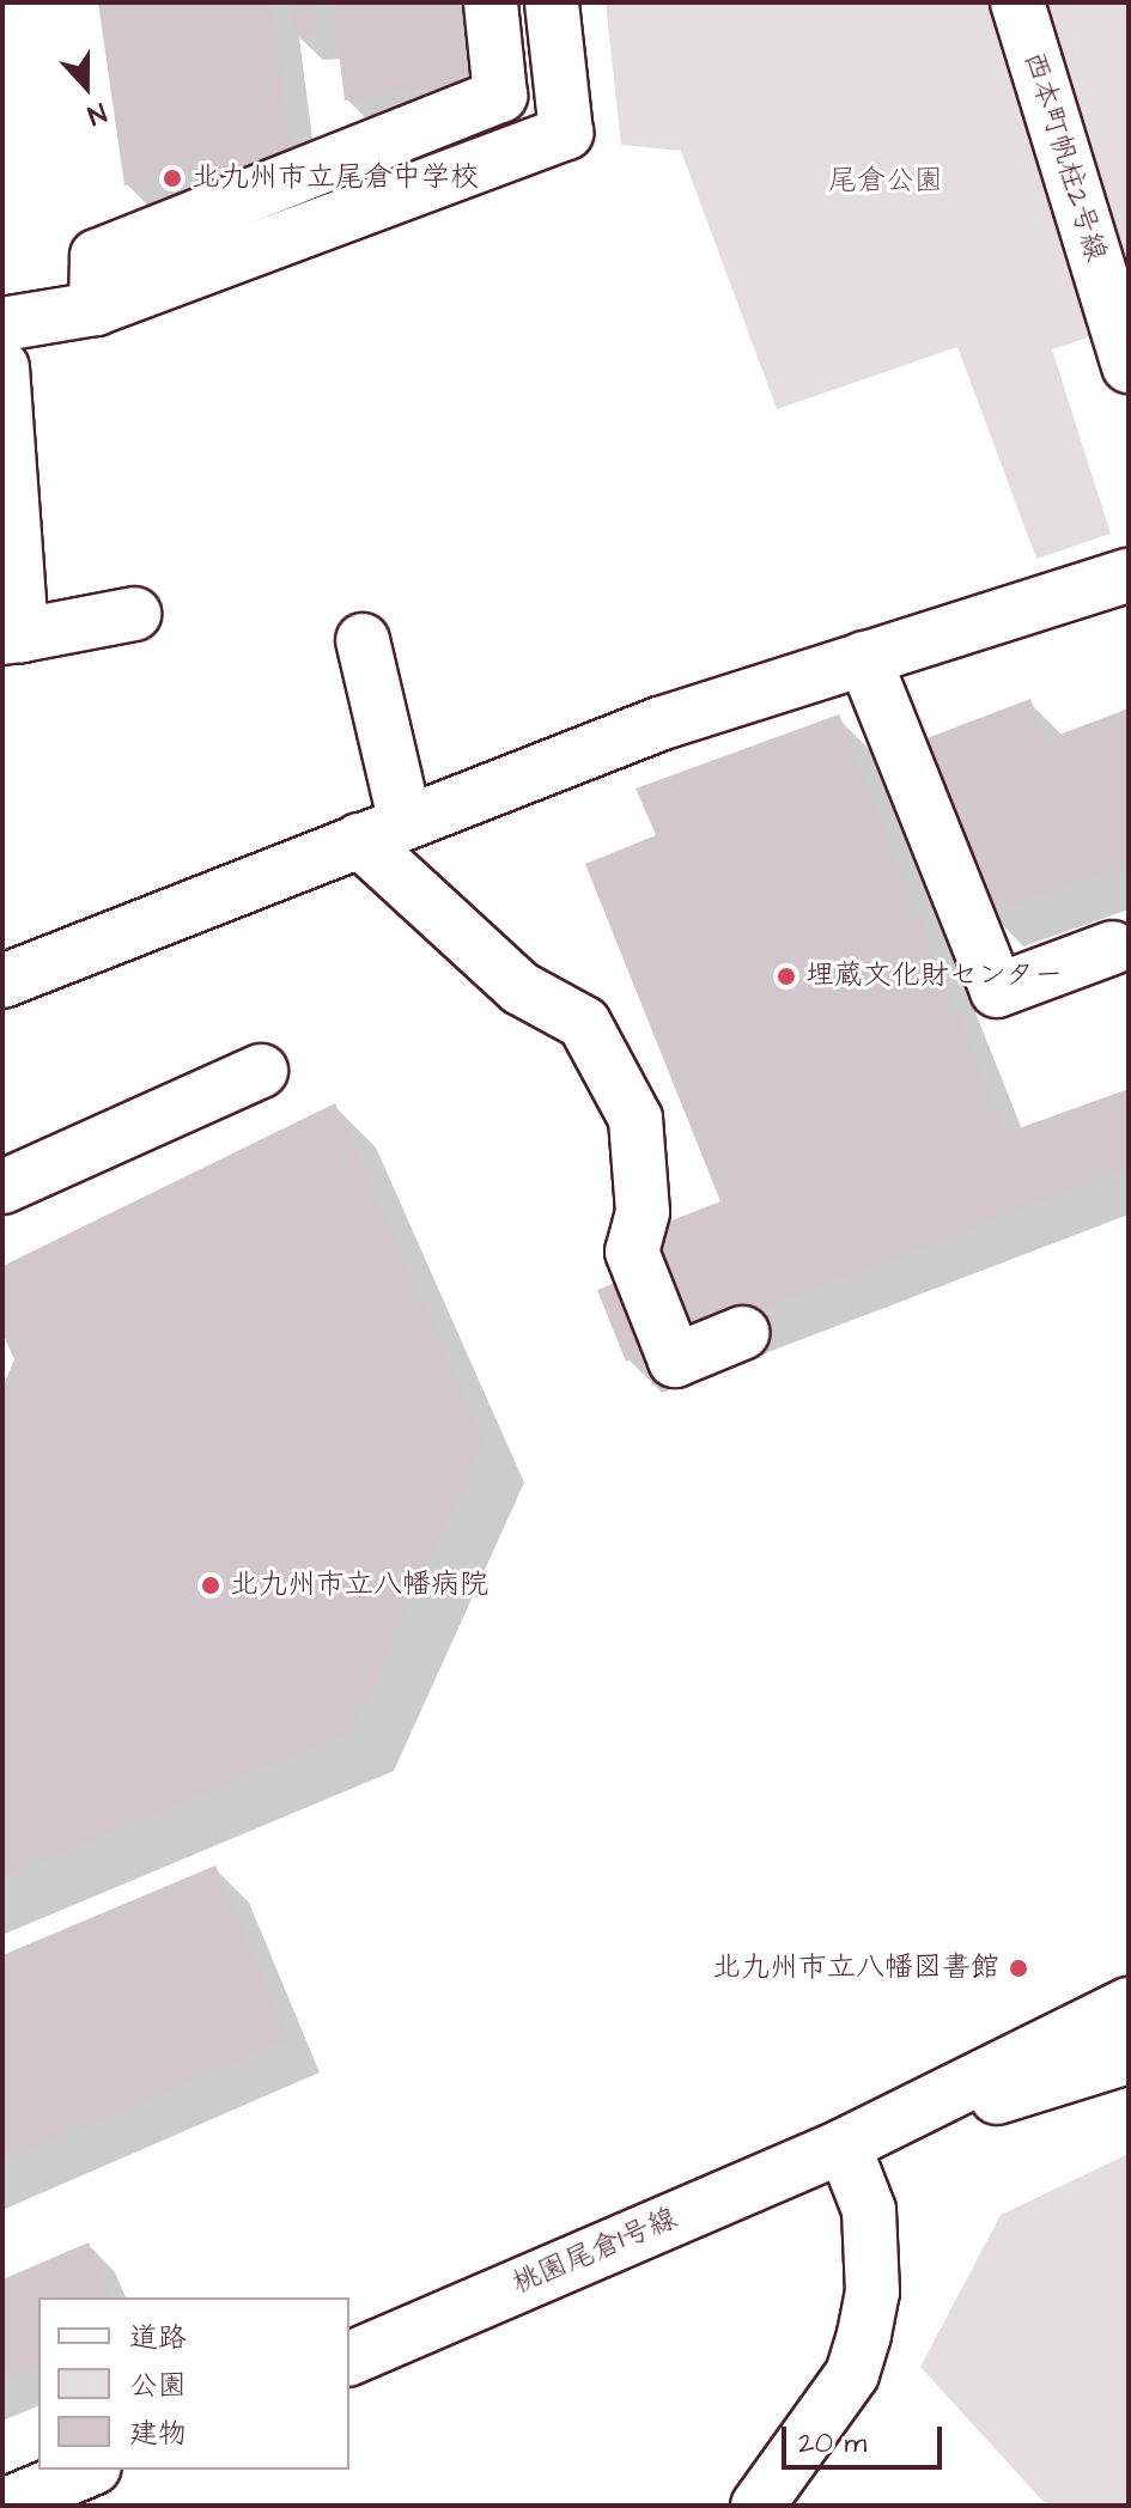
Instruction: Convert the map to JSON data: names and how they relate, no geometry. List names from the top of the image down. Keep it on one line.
{"streets":{"street":["西本町帆柱2号線","桃園尾倉1号線"]},"parks":["尾倉公園"],"places":["北九州市立尾倉中学校","埋蔵文化財センター","北九州市立八幡病院","北九州市立八幡図書館"],"legend":["道路","公園","建物"],"scale_bar":"20 m","north":"bottom"}
